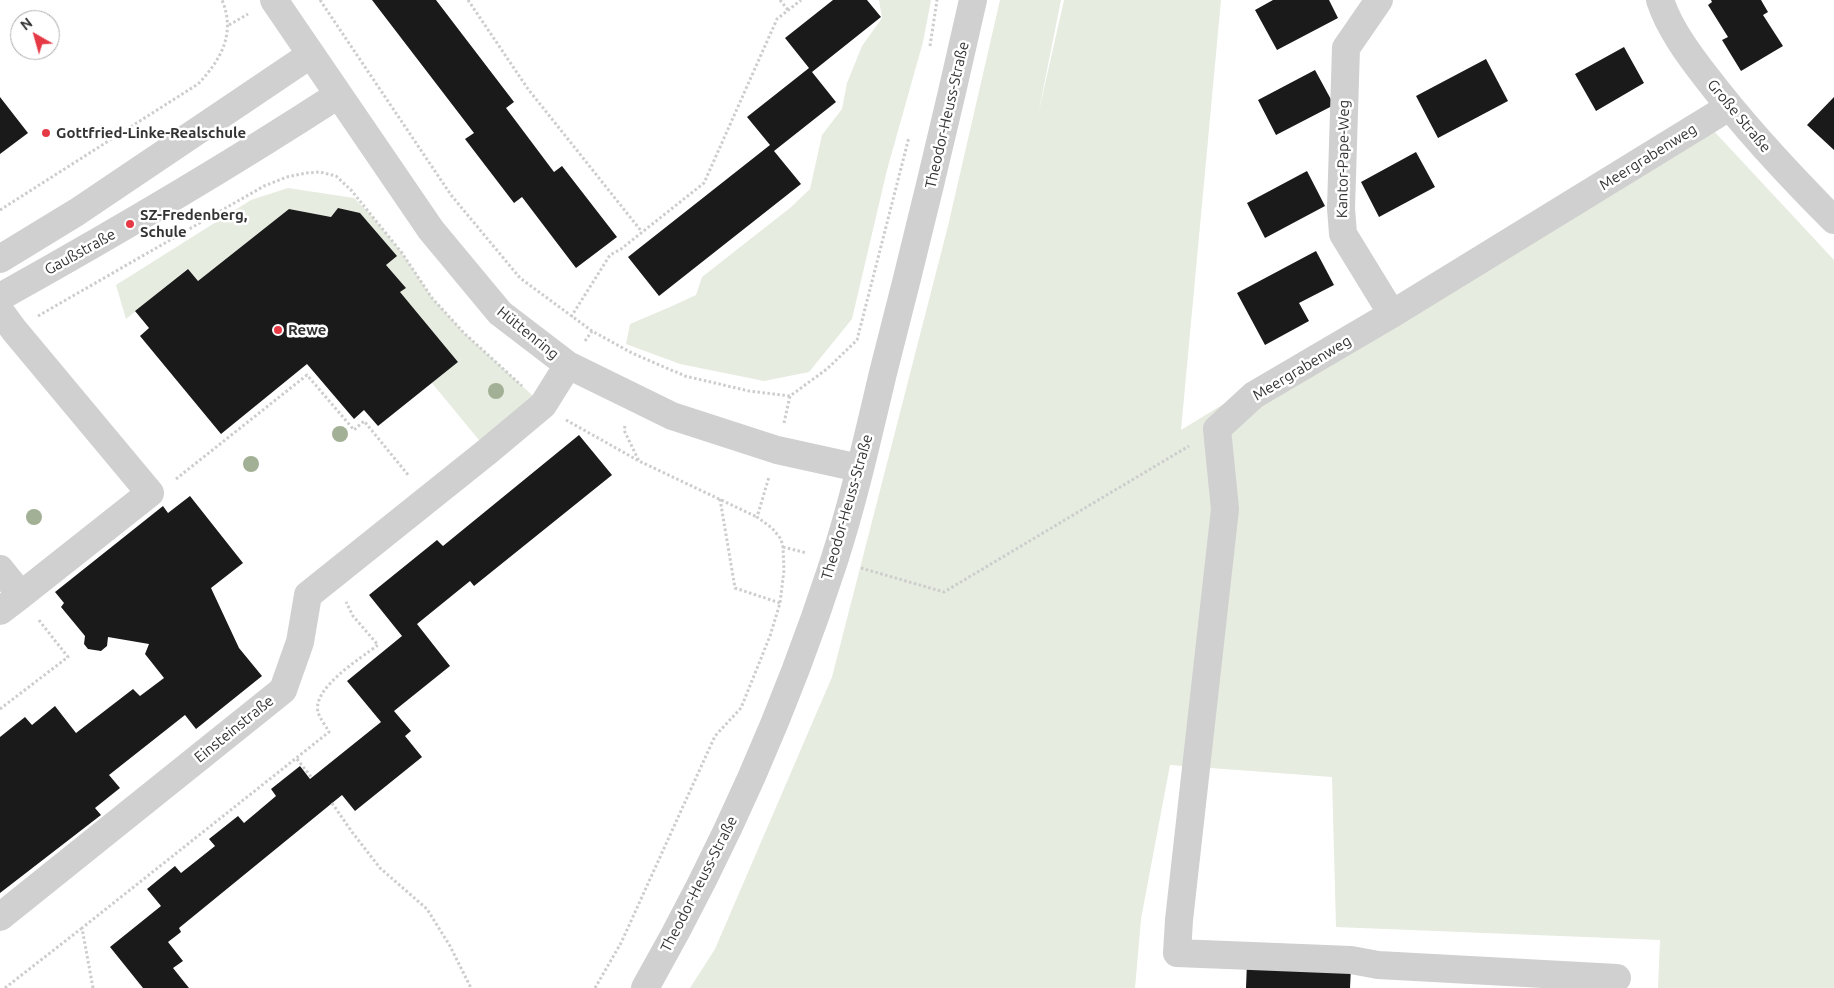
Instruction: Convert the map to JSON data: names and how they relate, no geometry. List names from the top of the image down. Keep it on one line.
{"streets":{"street":["Theodor-Heuss-Straße","Große Straße","Meergrabenweg","Kantor-Pape-Weg","Gaußstraße","Hüttenring","Einsteinstraße"]},"crossings":[["Theodor-Heuss-Straße","Hüttenring"],["Große Straße","Meergrabenweg"],["Meergrabenweg","Kantor-Pape-Weg"],["Gaußstraße","Hüttenring"],["Hüttenring","Einsteinstraße"]],"places":["Gottfried-Linke-Realschule","SZ-Fredenberg, Schule","Rewe"],"north":"top left"}
